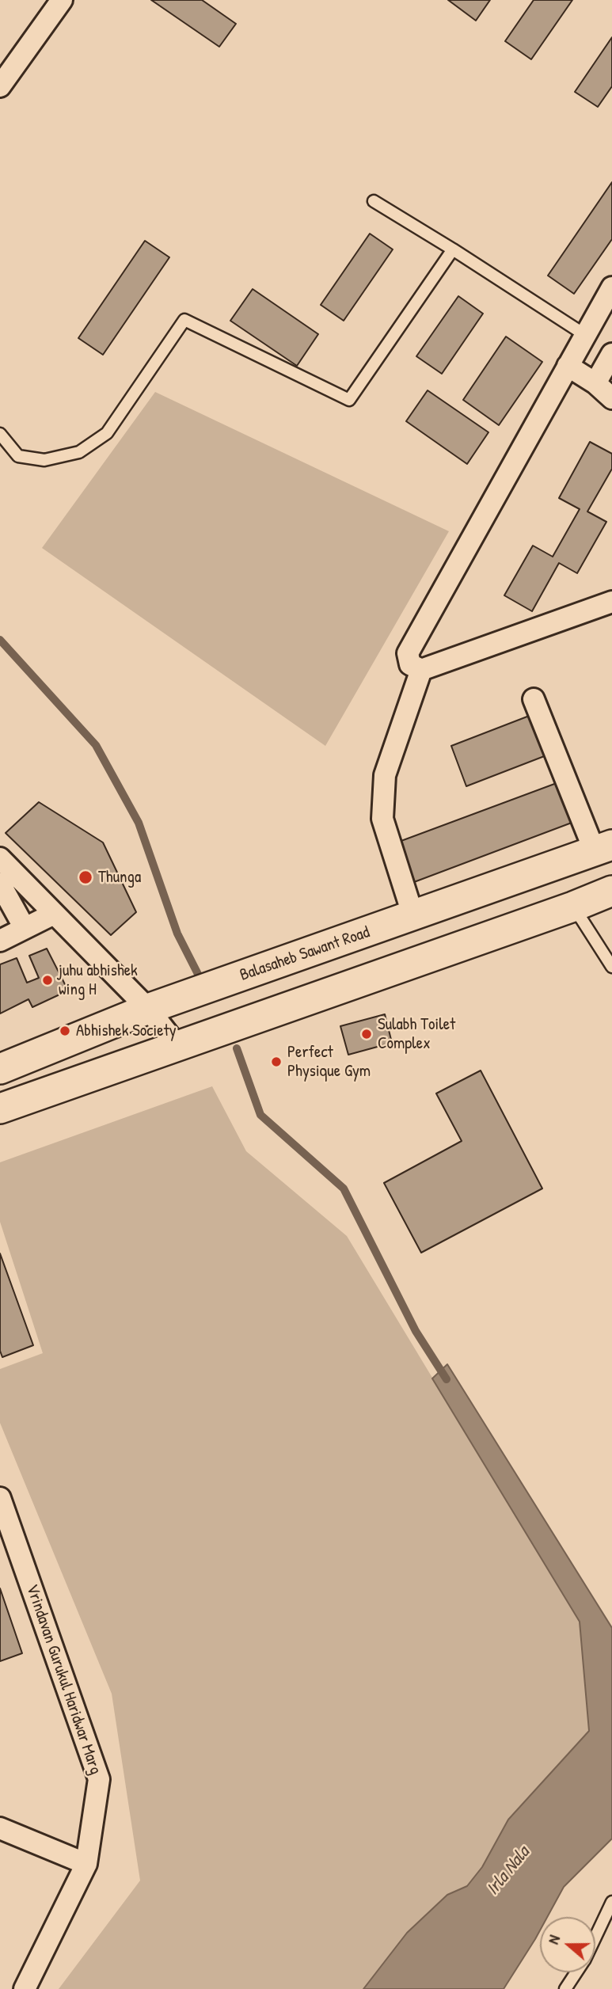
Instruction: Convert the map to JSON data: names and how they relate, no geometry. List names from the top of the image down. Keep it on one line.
{"streets":{"main road":["Balasaheb Sawant Road"],"street":["Vrindavan Gurukul Haridwar Marg"]},"water":["Irla Nala"],"places":["Thunga","juhu abhishek wing H","Abhishek Society","Sulabh Toilet Complex","Perfect Physique Gym"],"north":"left"}
